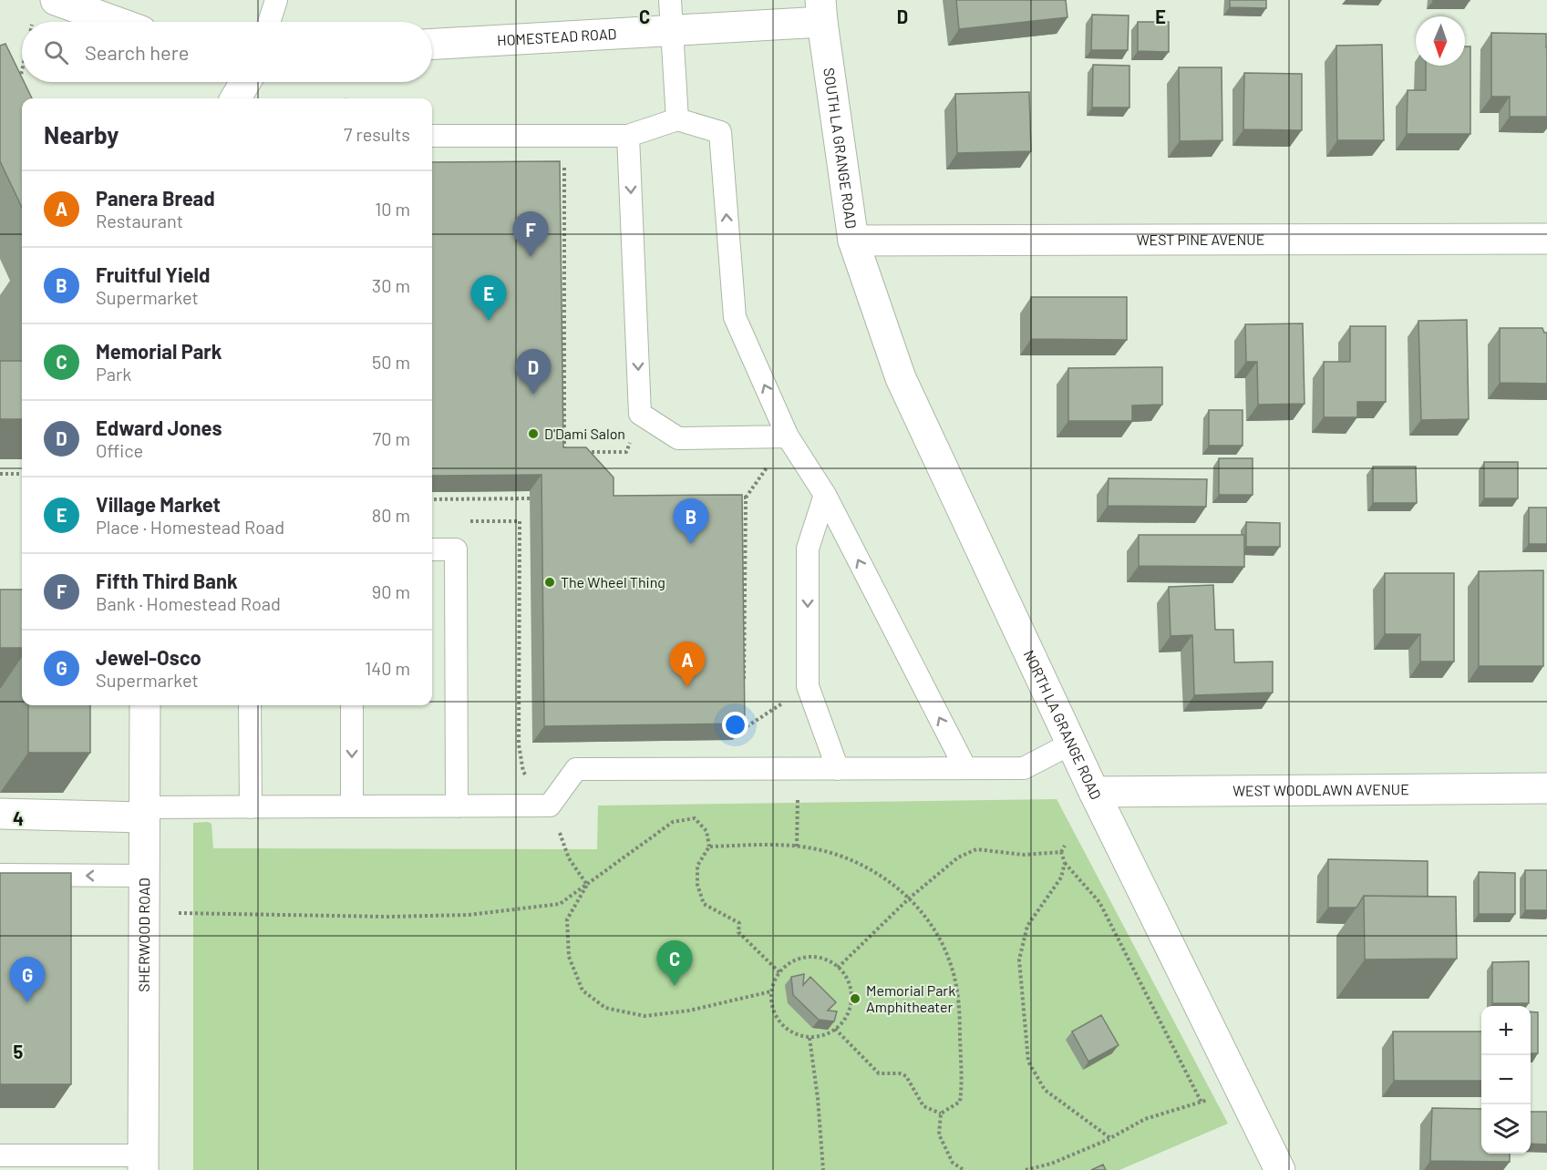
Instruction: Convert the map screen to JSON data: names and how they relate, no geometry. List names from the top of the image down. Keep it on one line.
{"streets":{"street":["HOMESTEAD ROAD","SOUTH LA GRANGE ROAD","WEST PINE AVENUE","NORTH LA GRANGE ROAD","WEST WOODLAWN AVENUE","SHERWOOD ROAD"]},"crossings":[["HOMESTEAD ROAD","SOUTH LA GRANGE ROAD"],["SOUTH LA GRANGE ROAD","WEST PINE AVENUE"],["SOUTH LA GRANGE ROAD","NORTH LA GRANGE ROAD"],["NORTH LA GRANGE ROAD","WEST WOODLAWN AVENUE"]],"places":["D'Dami Salon","The Wheel Thing","Memorial Park Amphitheater"],"north":"bottom","page":{"search":"Search here","heading":["Nearby","7 results"],"list":[{"mark":"A","name":"Panera Bread","note":"Restaurant","value":"10 m"},{"mark":"B","name":"Fruitful Yield","note":"Supermarket","value":"30 m"},{"mark":"C","name":"Memorial Park","note":"Park","value":"50 m"},{"mark":"D","name":"Edward Jones","note":"Office","value":"70 m"},{"mark":"E","name":"Village Market","note":"Place · Homestead Road","value":"80 m"},{"mark":"F","name":"Fifth Third Bank","note":"Bank · Homestead Road","value":"90 m"},{"mark":"G","name":"Jewel-Osco","note":"Supermarket","value":"140 m"}],"pins":["F","E","D","B","A","C","G"],"map_buttons":["+","−"]},"grid":{"columns":["C","D","E"],"rows":["4","5"]}}
